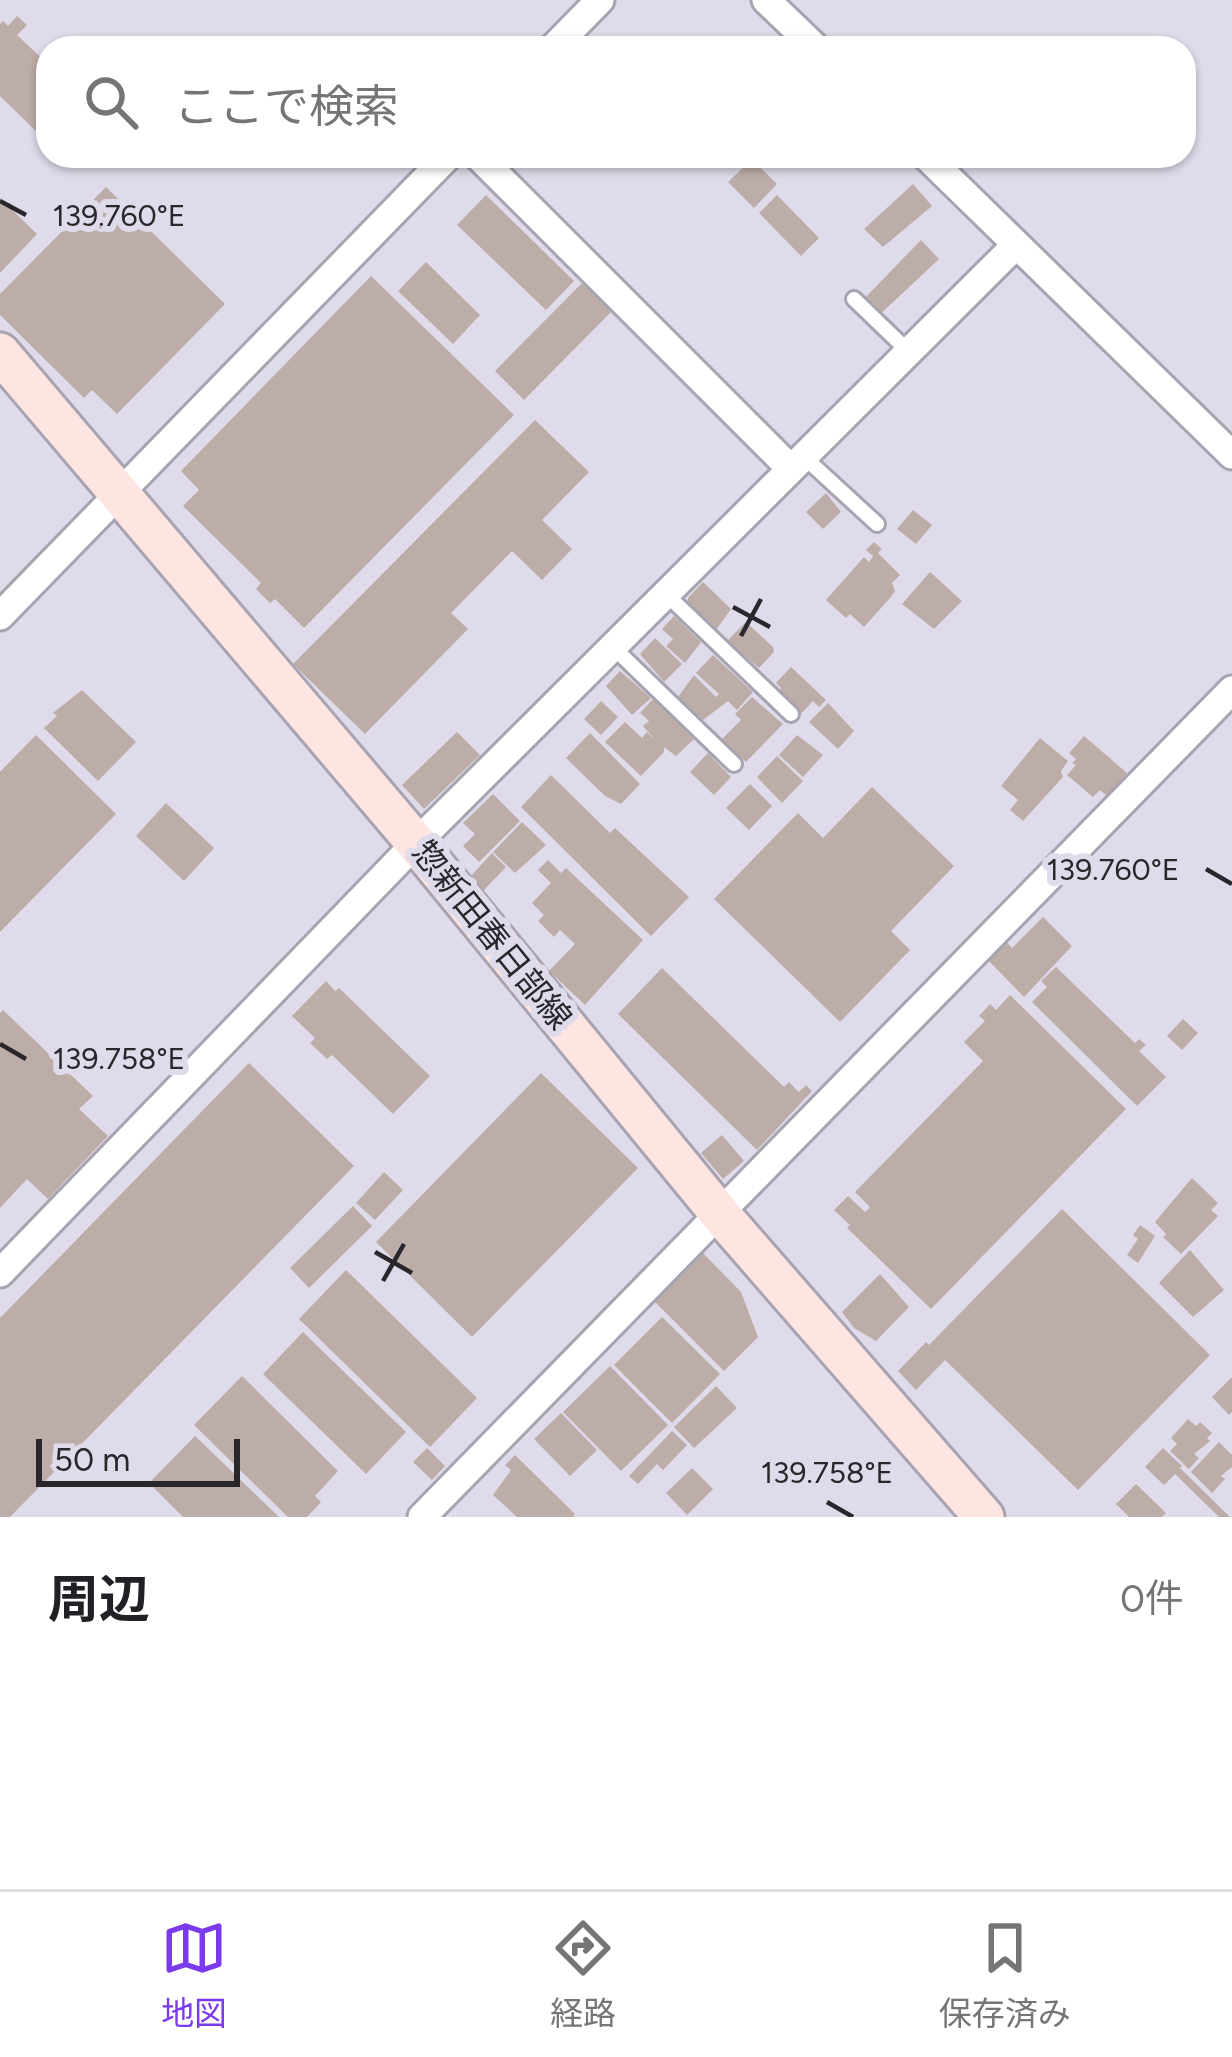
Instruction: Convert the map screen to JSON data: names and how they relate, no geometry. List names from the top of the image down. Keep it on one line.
{"streets":{"main road":["惣新田春日部線"]},"scale_bar":"50 m","page":{"search":"ここで検索","scale":"50 m","heading":["周辺","0件"],"nav":["地図","経路","保存済み"]},"coordinates":["139.760°E","139.758°E"]}
